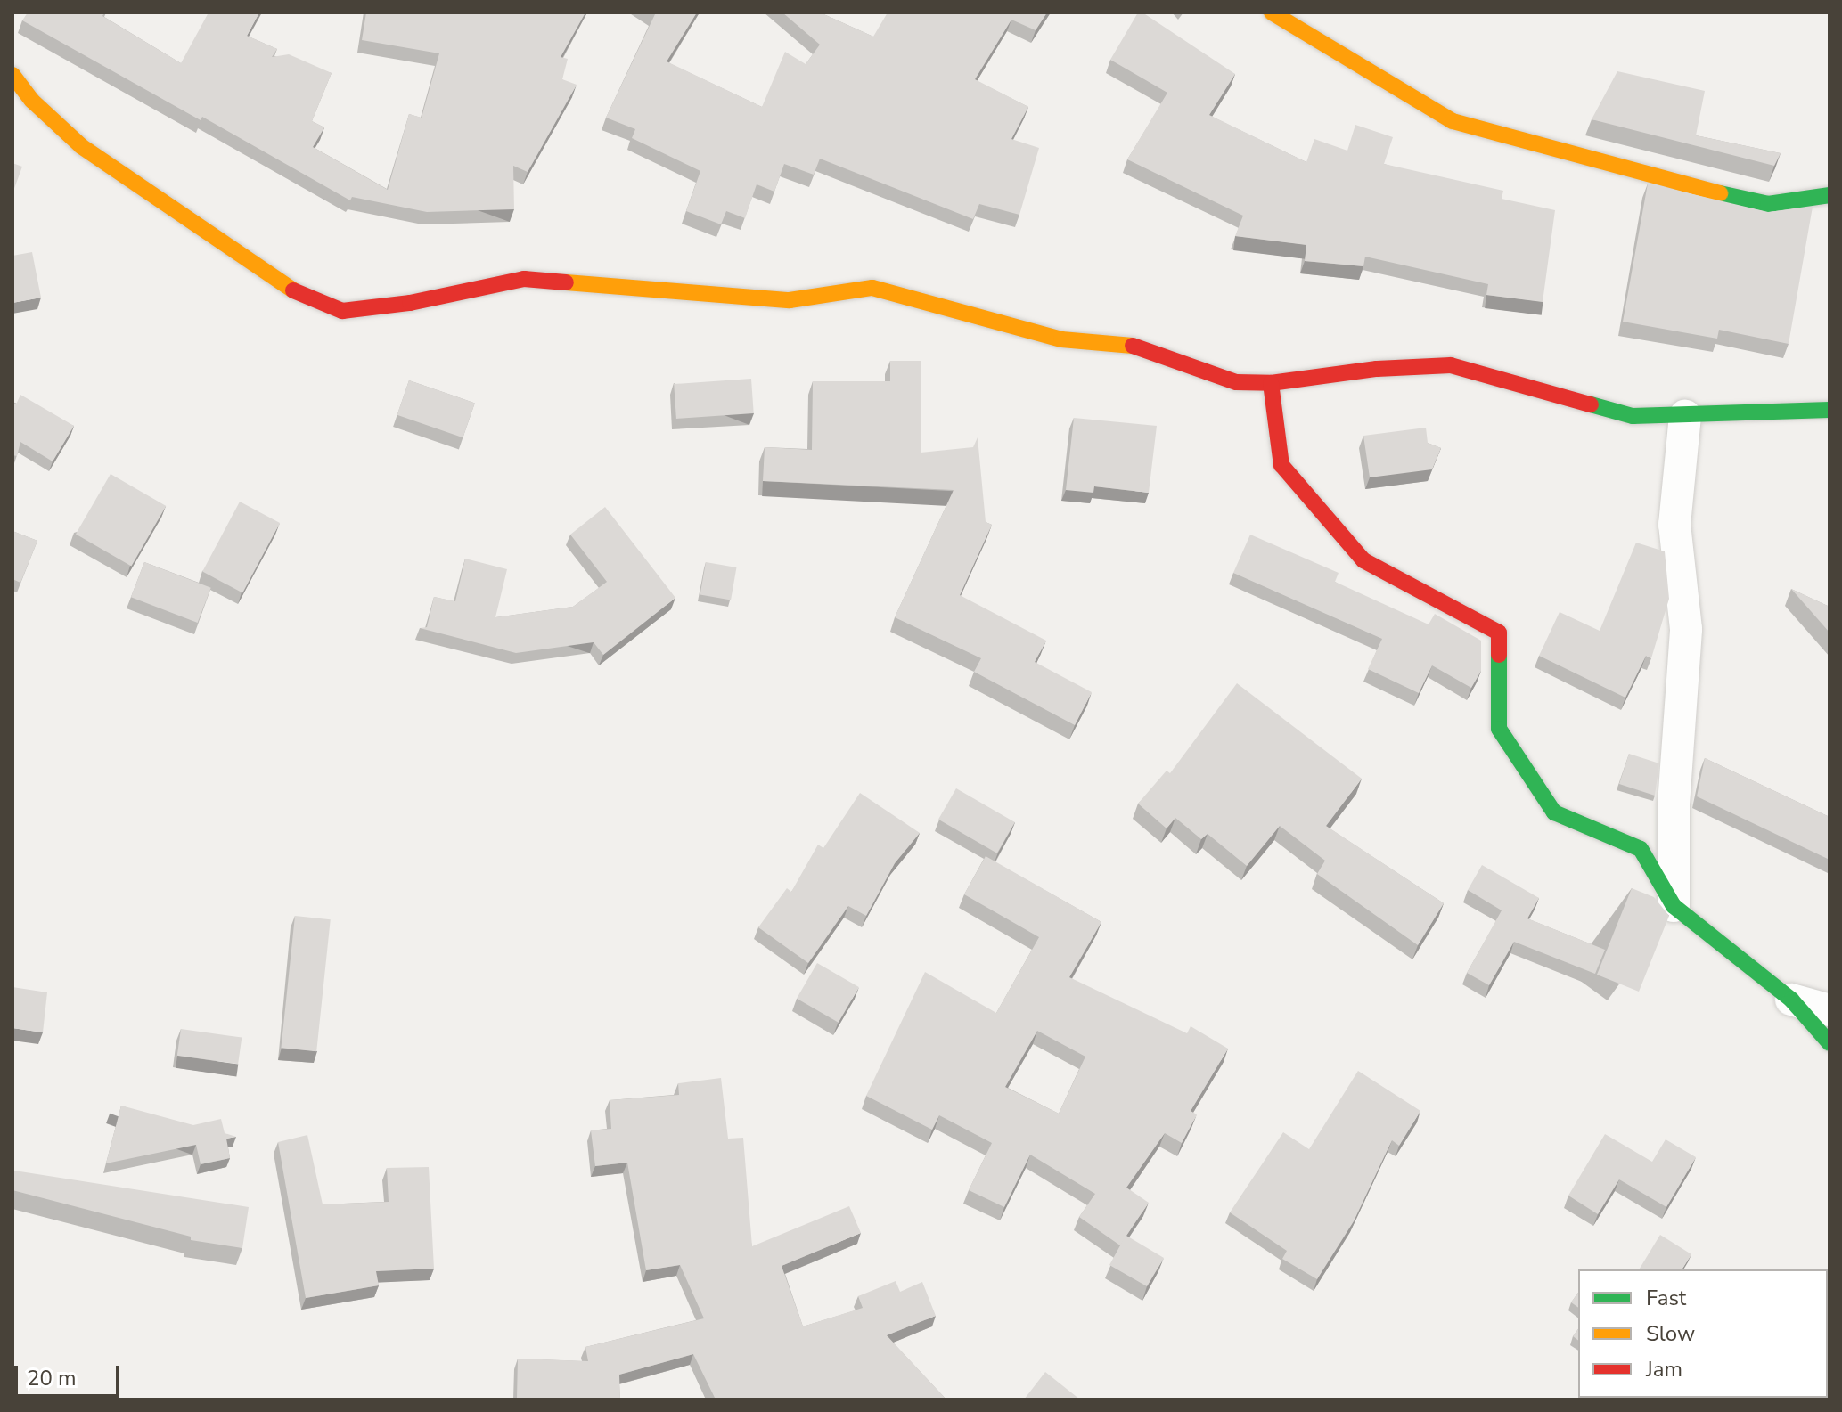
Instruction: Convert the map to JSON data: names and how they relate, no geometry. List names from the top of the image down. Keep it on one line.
{"legend":["Fast","Slow","Jam"],"scale_bar":"20 m"}
